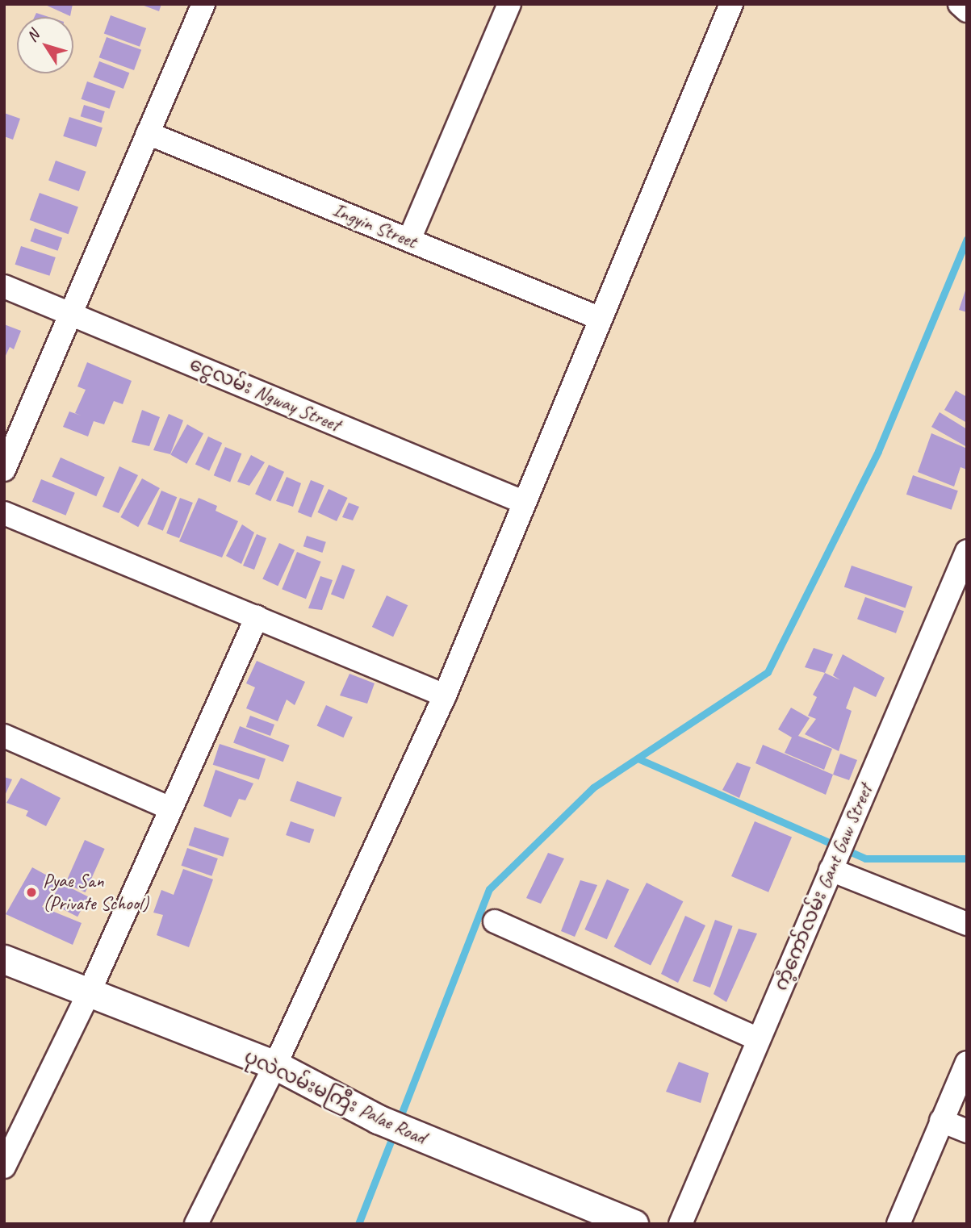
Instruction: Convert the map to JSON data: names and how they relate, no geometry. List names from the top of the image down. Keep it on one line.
{"streets":{"street":["Ingyin Street","ငွေလမ်း Ngway Street","ကံ့ကော်လမ်း Gant Gaw Street","ပုလဲလမ်းမကြီး Palae Road"]},"places":["Pyae San (Private School)"],"north":"top left"}
